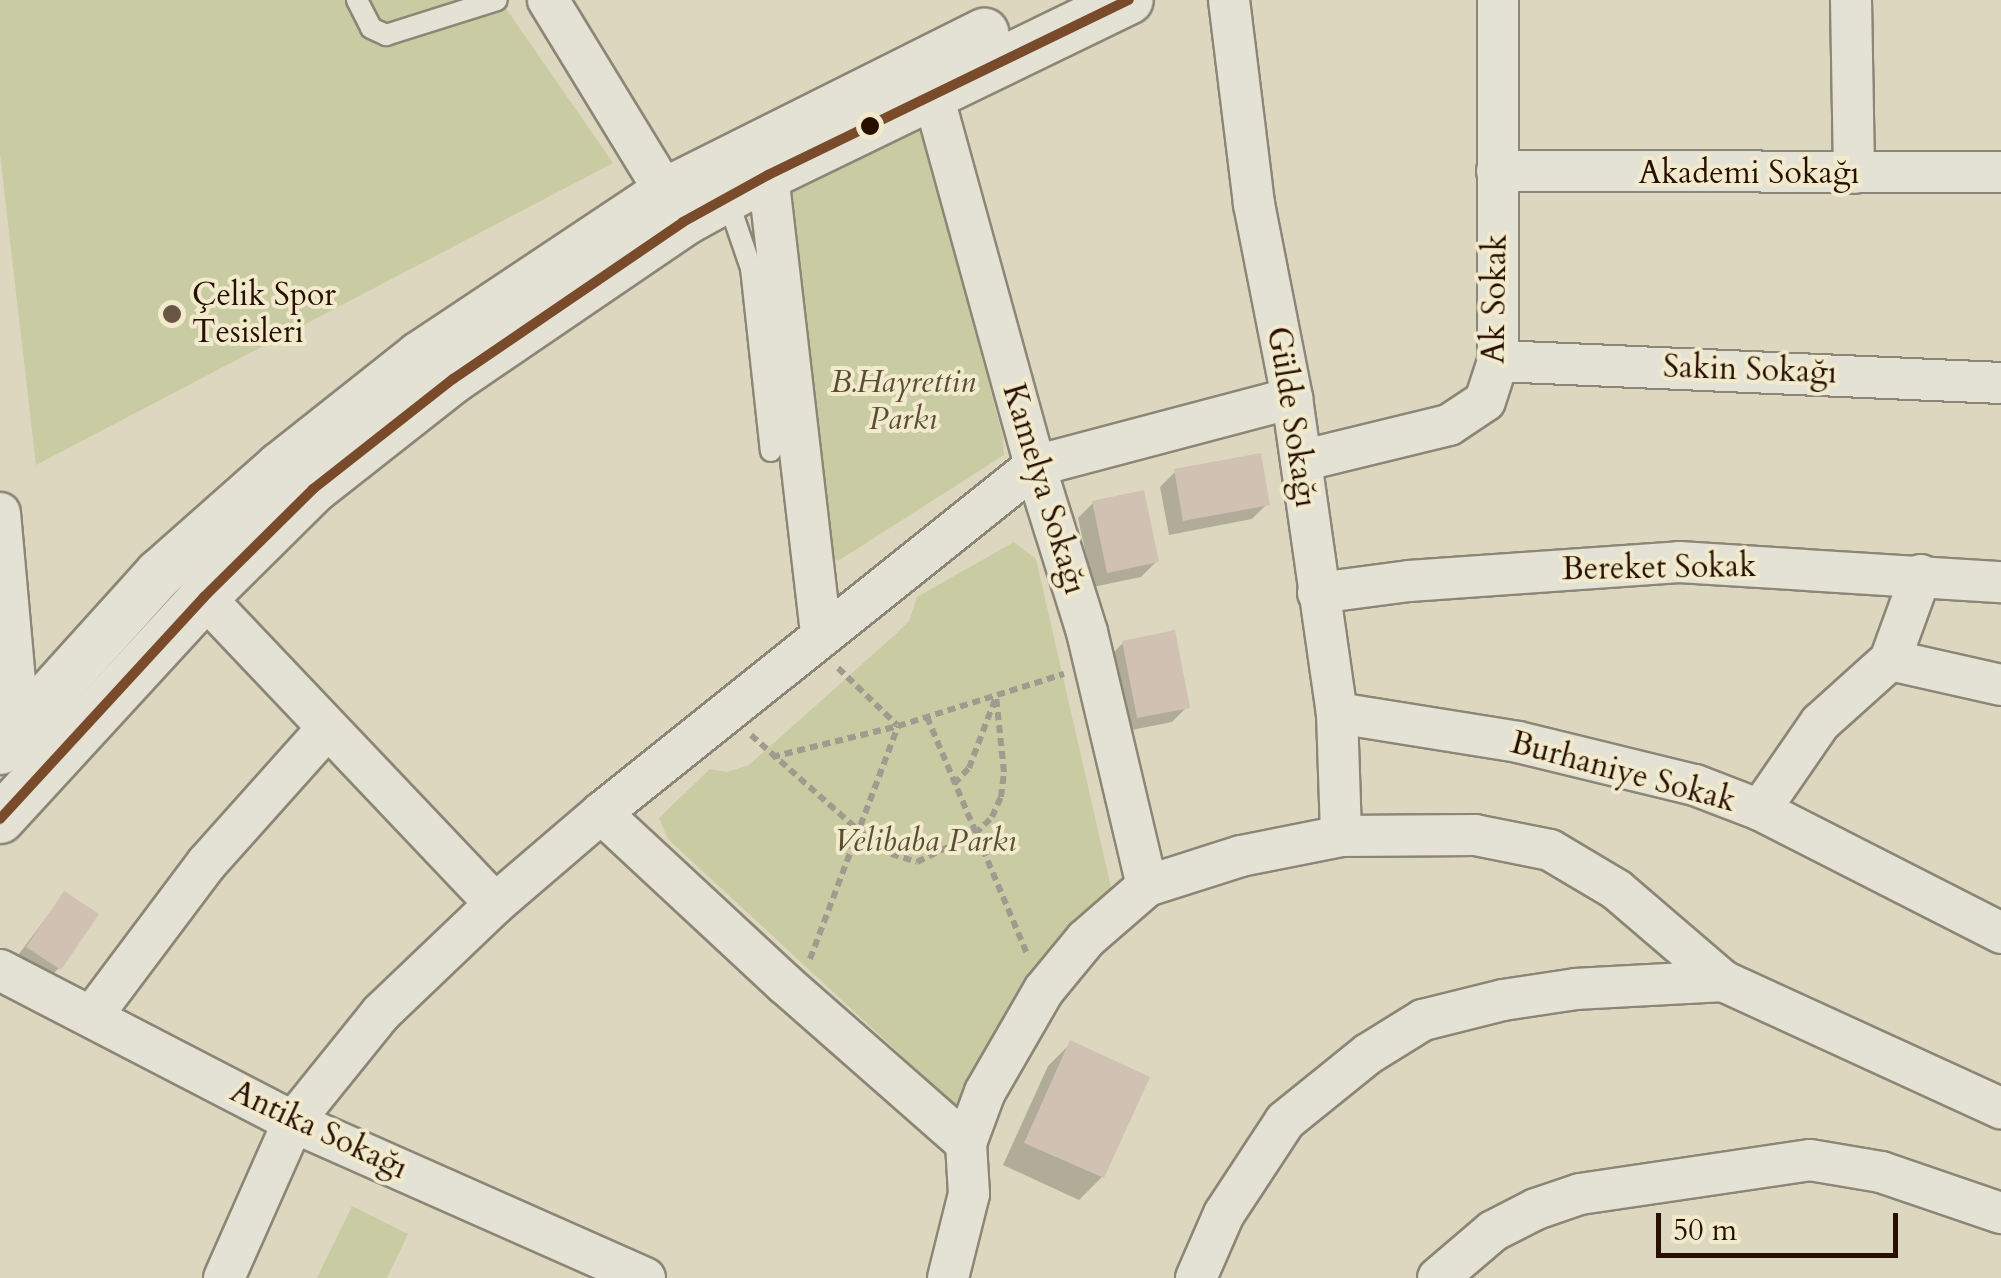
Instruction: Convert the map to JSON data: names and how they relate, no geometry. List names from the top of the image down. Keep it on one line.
{"streets":{"street":["Akademi Sokağı","Ak Sokak","Sakin Sokağı","Gülde Sokağı","Kamelya Sokağı","Bereket Sokak","Burhaniye Sokak","Antika Sokağı"]},"crossings":[["Akademi Sokağı","Ak Sokak"],["Ak Sokak","Sakin Sokağı"],["Ak Sokak","Gülde Sokağı"],["Gülde Sokağı","Bereket Sokak"],["Gülde Sokağı","Burhaniye Sokak"]],"parks":["B.Hayrettin Parkı","Velibaba Parkı"],"places":["Çelik Spor Tesisleri"],"scale_bar":"50 m"}
